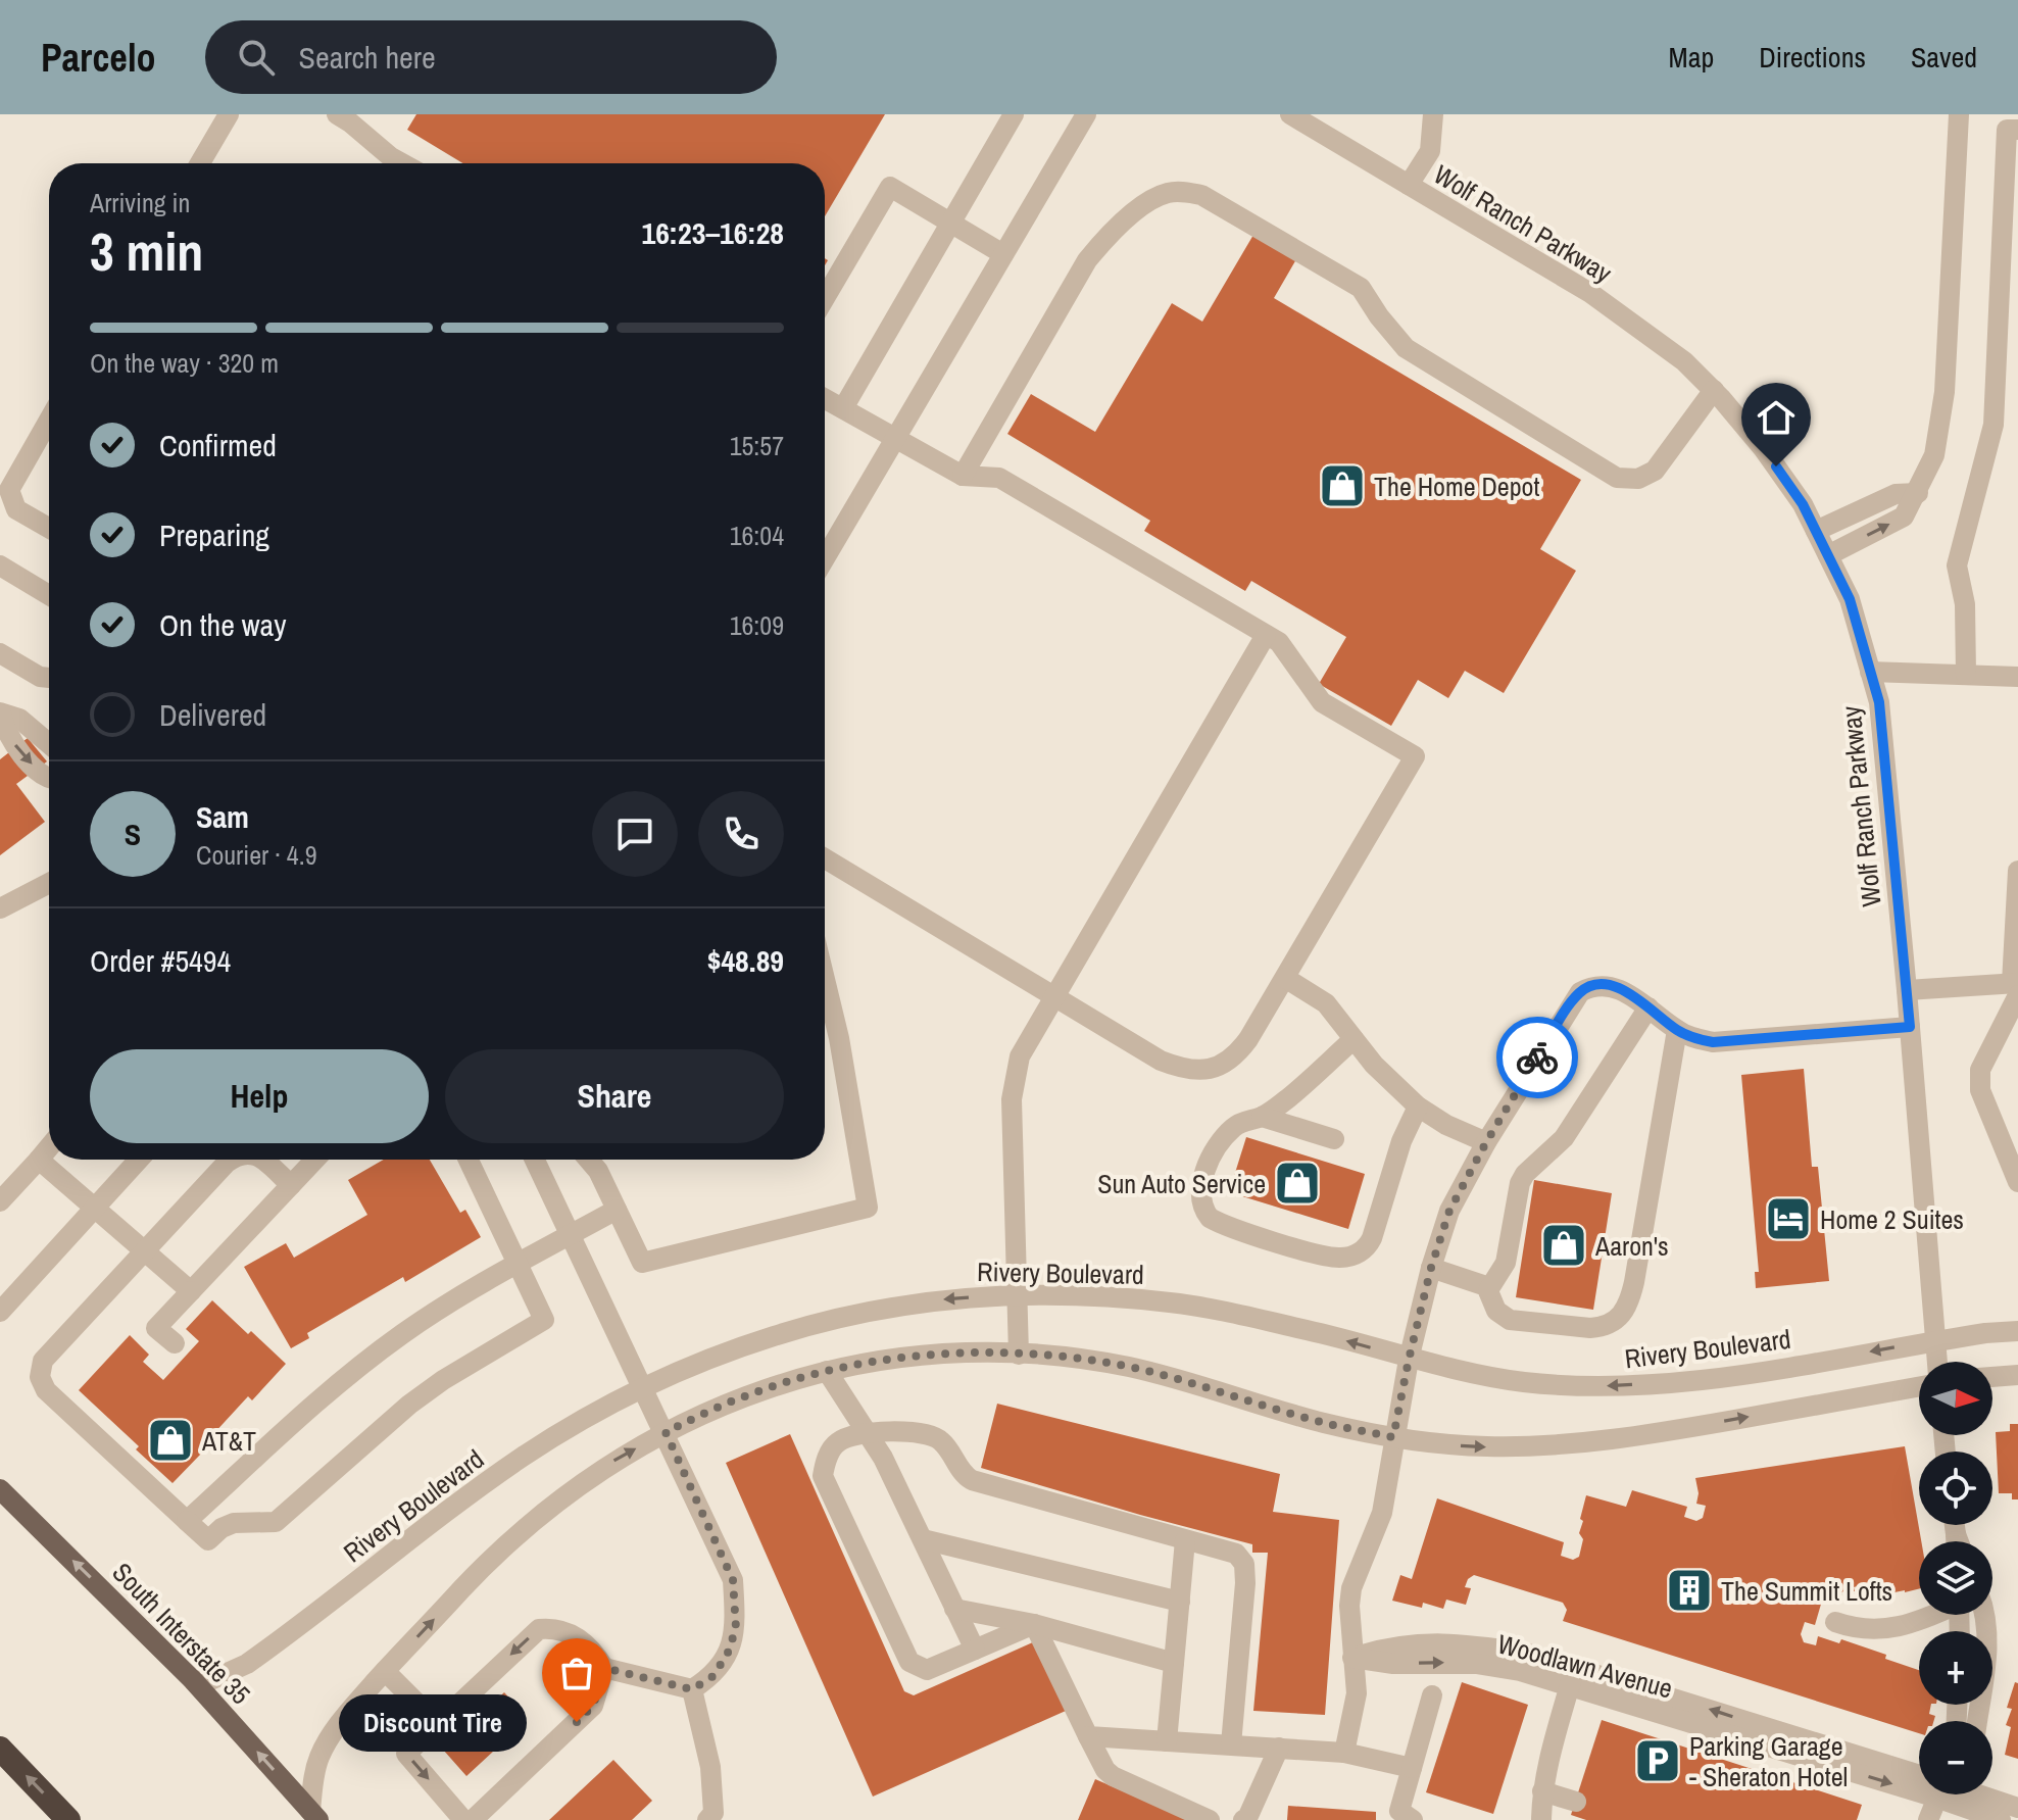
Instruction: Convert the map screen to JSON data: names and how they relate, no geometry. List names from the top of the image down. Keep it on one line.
{"streets":{"main road":["South Interstate 35"],"street":["Wolf Ranch Parkway","Rivery Boulevard","Woodlawn Avenue"]},"crossings":[["Wolf Ranch Parkway","Rivery Boulevard"],["Rivery Boulevard","South Interstate 35"]],"one_way":["South Interstate 35"],"places":{"shop":["The Home Depot","Sun Auto Service","Aaron's","AT&T"],"hotel":["Home 2 Suites"],"building":["The Summit Lofts"],"other":["Discount Tire"],"parking":["Parking Garage - Sheraton Hotel"]},"north":"right","page":{"header":"Parcelo","search":"Search here","nav":["Map","Directions","Saved"],"heading":["3 min","Arriving in","16:23–16:28"],"panel":["Sam","Courier · 4.9","Order #5494","$48.89"],"bar":"On the way · 320 m","list":[["Confirmed","15:57"],["Preparing","16:04"],["On the way","16:09"],"Delivered"],"round":"S","buttons":["Help","Share"],"map_buttons":["+","−"],"bubble":"Discount Tire"}}
